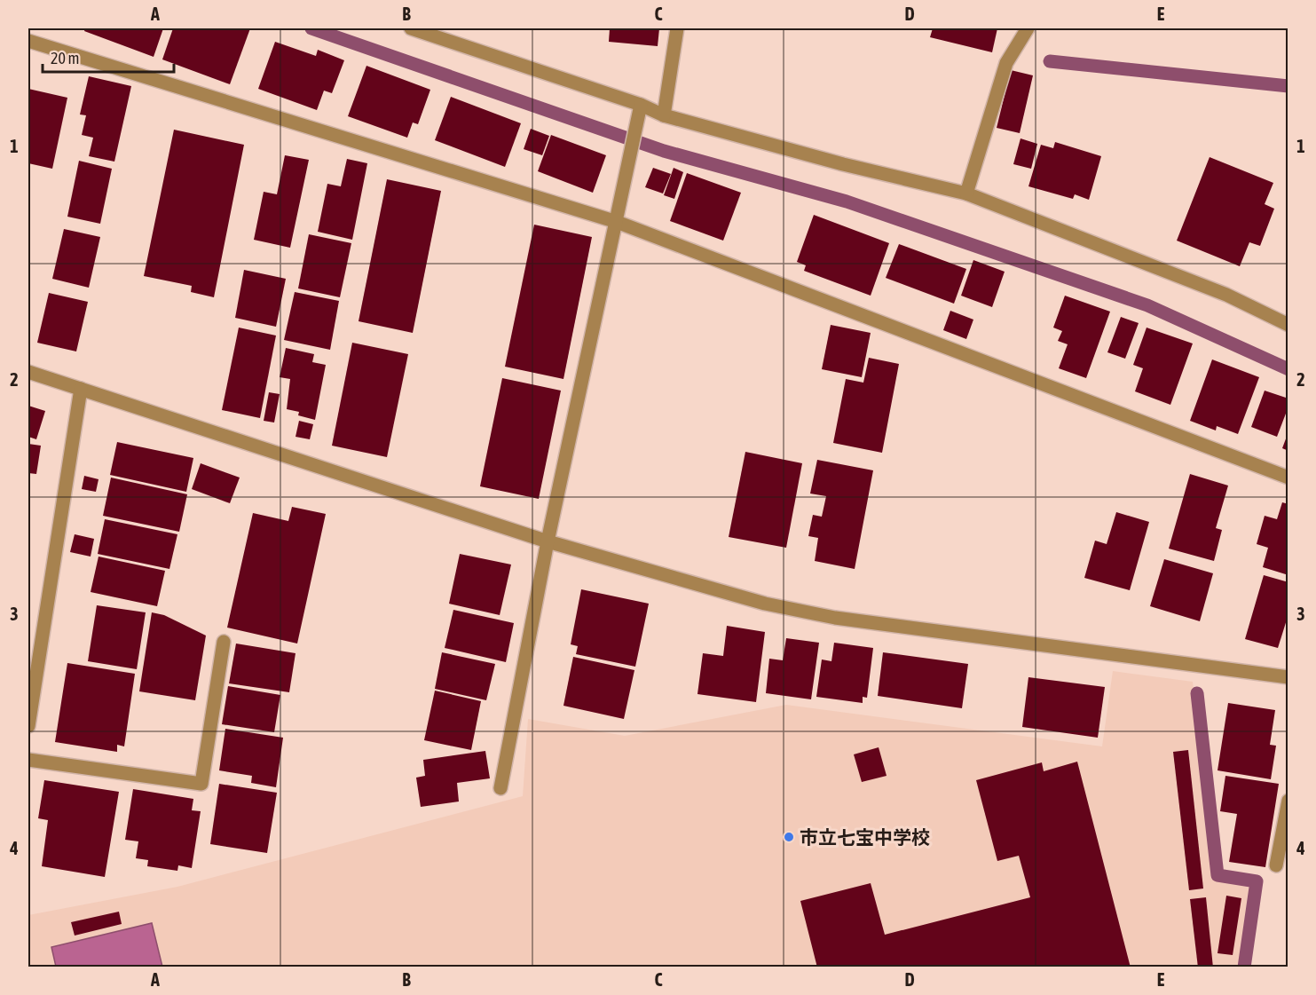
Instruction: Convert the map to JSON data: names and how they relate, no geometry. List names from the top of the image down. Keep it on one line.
{"places":["市立七宝中学校"],"scale_bar":"20 m","grid":{"columns":["A","B","C","D","E"],"rows":["1","2","3","4"]}}
